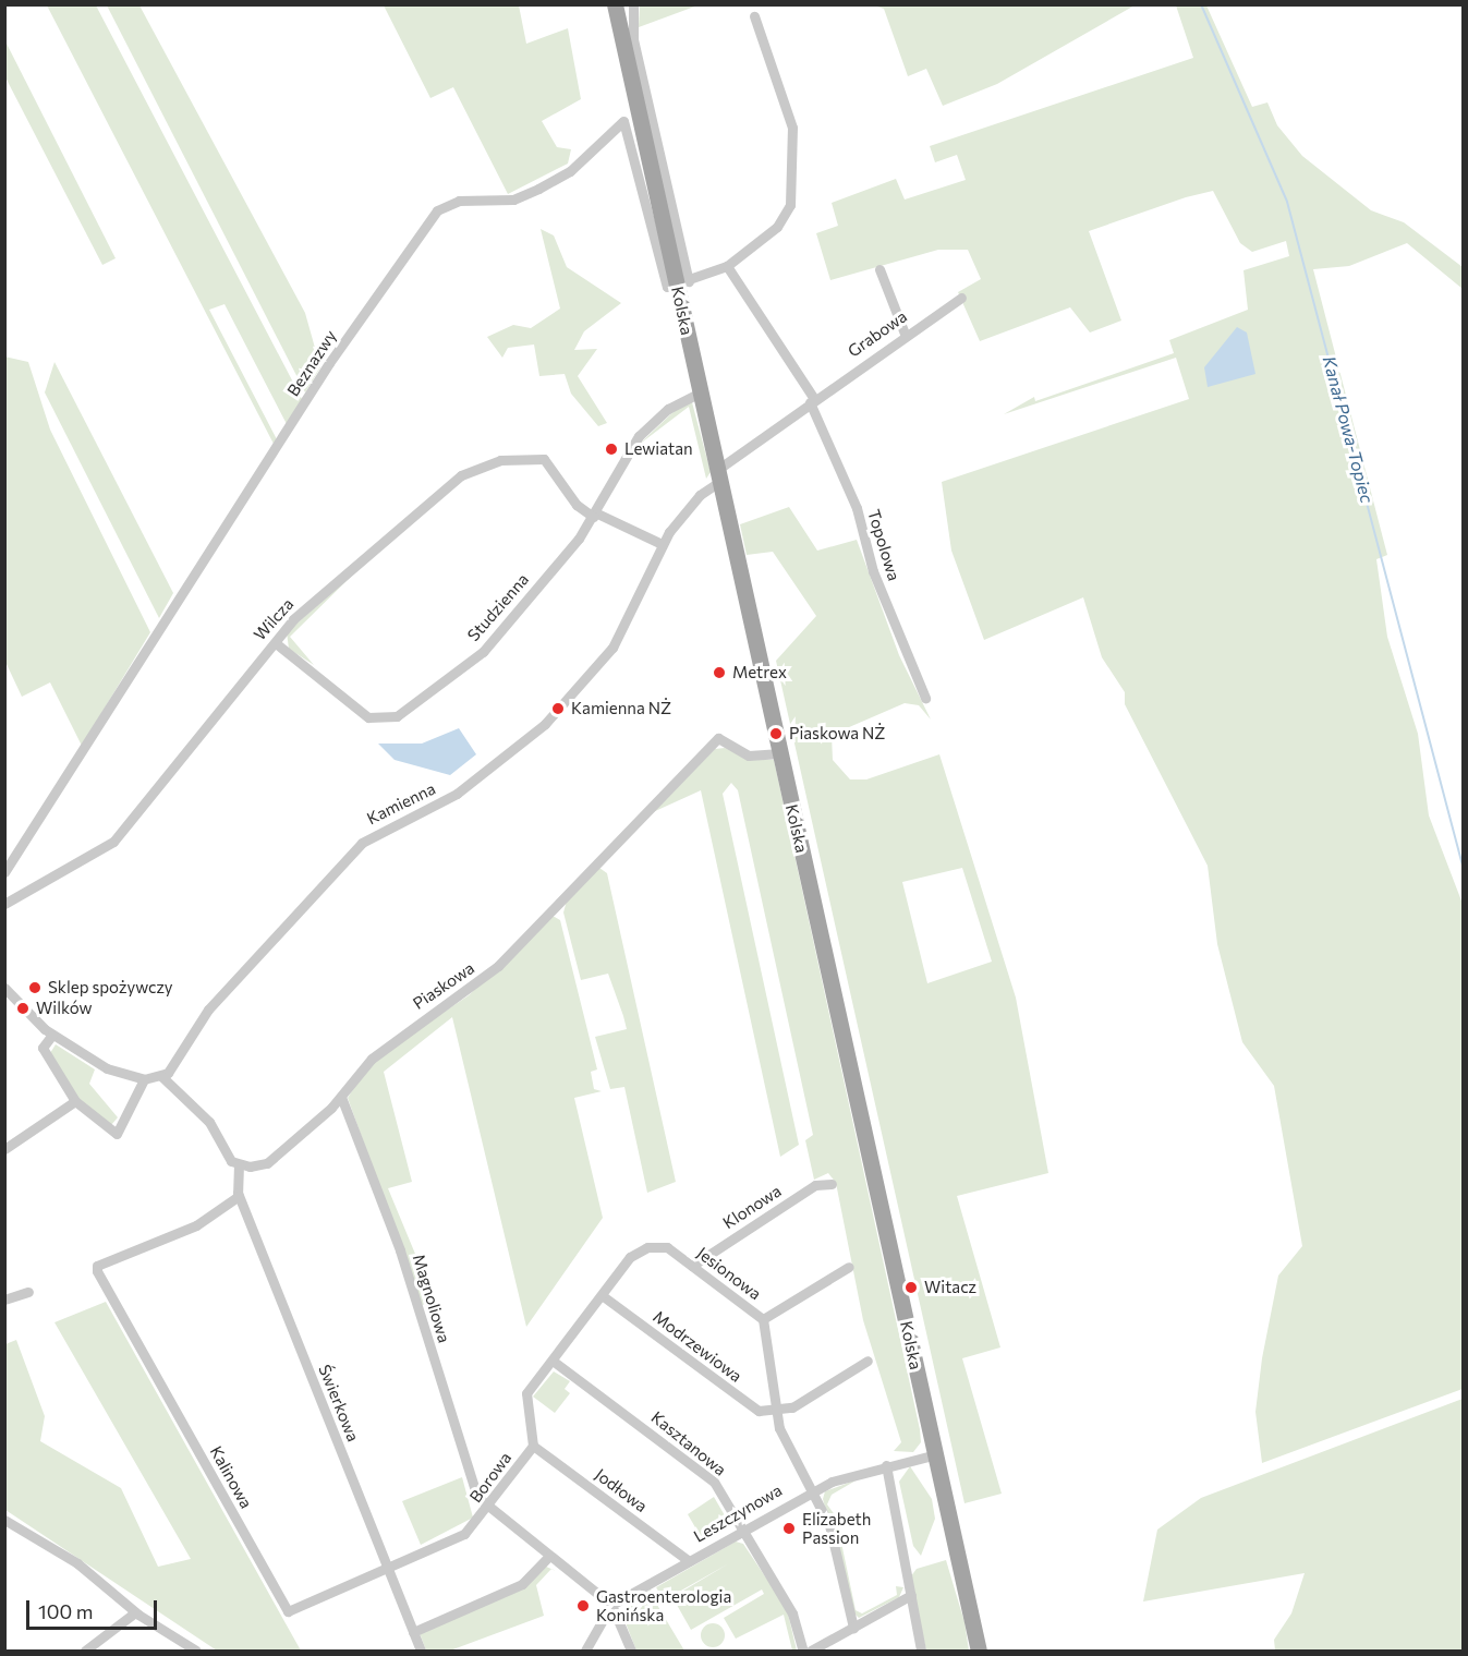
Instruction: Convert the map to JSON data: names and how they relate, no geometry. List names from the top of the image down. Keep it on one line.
{"streets":{"main road":["Kolska"],"street":["Grabowa","Beznazwy","Topolowa","Studzienna","Wilcza","Kamienna","Piaskowa","Klonowa","Jesionowa","Magnoliowa","Modrzewiowa","Świerkowa","Kasztanowa","Kalinowa","Borowa","Jodłowa","Leszczynowa"]},"crossings":[["Kolska","Beznazwy"],["Kolska","Studzienna"],["Kolska","Kamienna"],["Kolska","Piaskowa"],["Kolska","Leszczynowa"],["Grabowa","Topolowa"],["Studzienna","Wilcza"],["Wilcza","Kamienna"],["Piaskowa","Magnoliowa"],["Piaskowa","Świerkowa"],["Klonowa","Jesionowa"],["Jesionowa","Modrzewiowa"],["Jesionowa","Kasztanowa"],["Jesionowa","Borowa"],["Jesionowa","Leszczynowa"],["Magnoliowa","Borowa"],["Świerkowa","Kalinowa"],["Świerkowa","Borowa"],["Kasztanowa","Borowa"],["Kasztanowa","Leszczynowa"],["Kalinowa","Borowa"],["Borowa","Jodłowa"],["Jodłowa","Leszczynowa"]],"water":["Kanał Powa-Topiec"],"places":["Lewiatan","Metrex","Kamienna NŻ","Piaskowa NŻ","Sklep spożywczy","Wilków","Witacz","Elizabeth Passion","Gastroenterologia Konińska"],"scale_bar":"100 m"}
